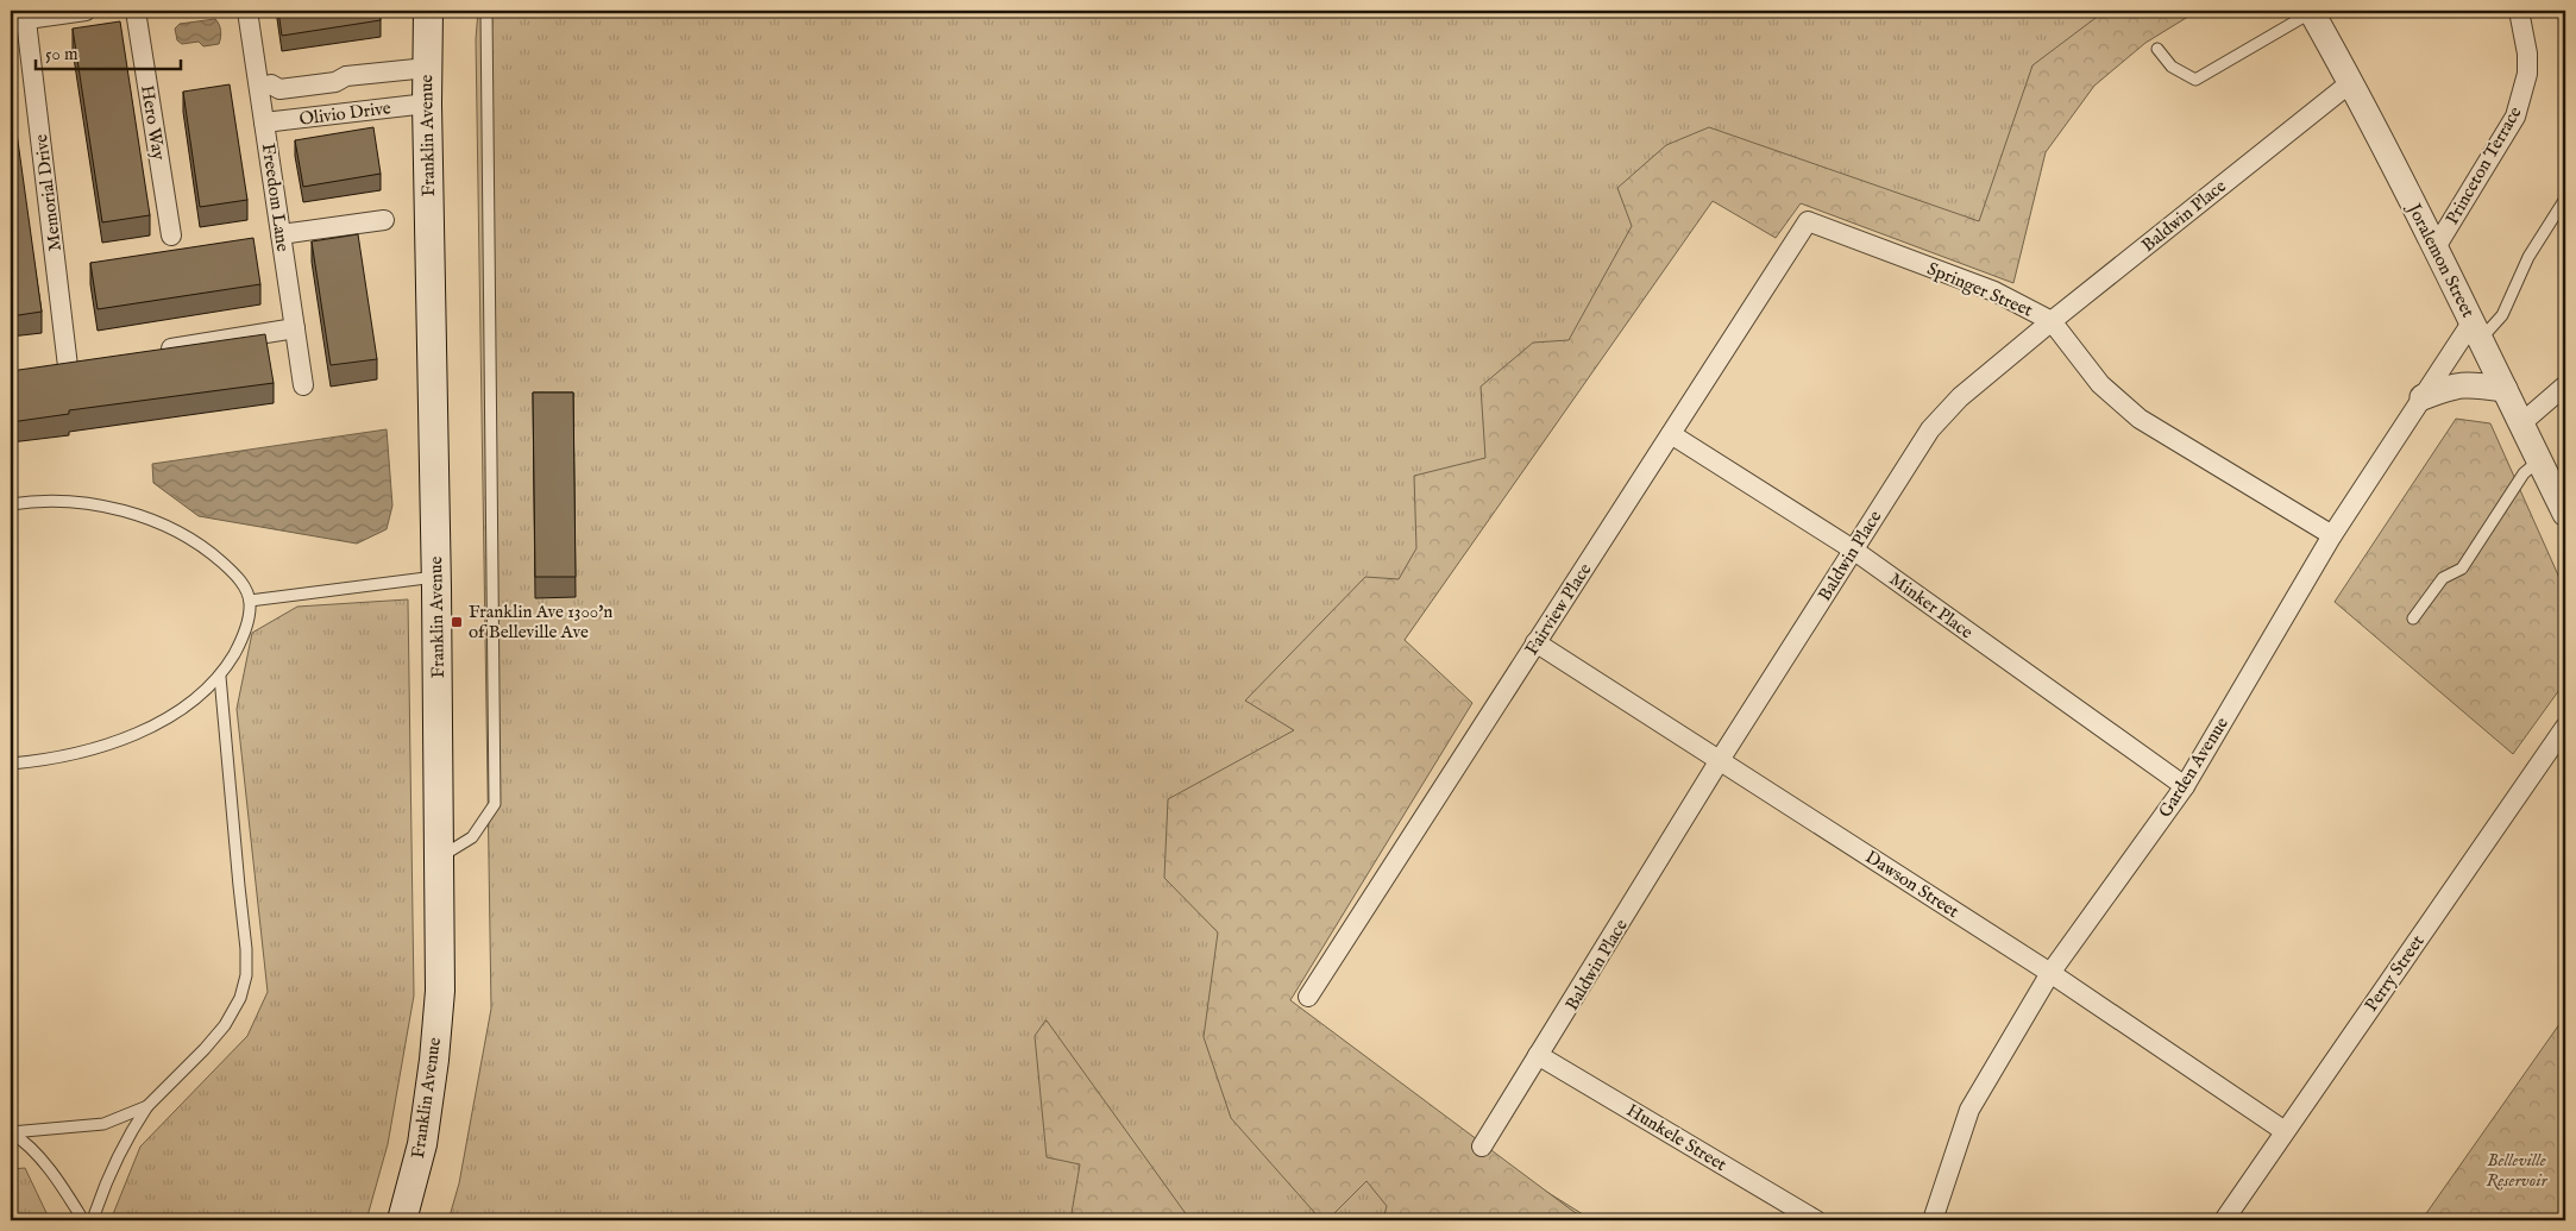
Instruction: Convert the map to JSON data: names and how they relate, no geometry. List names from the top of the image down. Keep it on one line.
{"streets":{"main road":["Franklin Avenue"],"street":["Olivio Drive","Hero Way","Princeton Terrace","Memorial Drive","Freedom Lane","Baldwin Place","Joralemon Street","Springer Street","Minker Place","Fairview Place","Garden Avenue","Dawson Street","Perry Street","Hunkele Street"]},"crossings":[["Olivio Drive","Franklin Avenue"],["Olivio Drive","Freedom Lane"],["Princeton Terrace","Joralemon Street"],["Baldwin Place","Joralemon Street"],["Baldwin Place","Springer Street"],["Baldwin Place","Minker Place"],["Baldwin Place","Dawson Street"],["Baldwin Place","Hunkele Street"],["Joralemon Street","Garden Avenue"],["Springer Street","Fairview Place"],["Springer Street","Garden Avenue"],["Minker Place","Fairview Place"],["Minker Place","Garden Avenue"],["Fairview Place","Dawson Street"],["Garden Avenue","Dawson Street"],["Dawson Street","Perry Street"]],"parks":["Belleville Reservoir"],"places":{"transit":["Franklin Ave 1300'n of Belleville Ave"]},"scale_bar":"50 m"}
